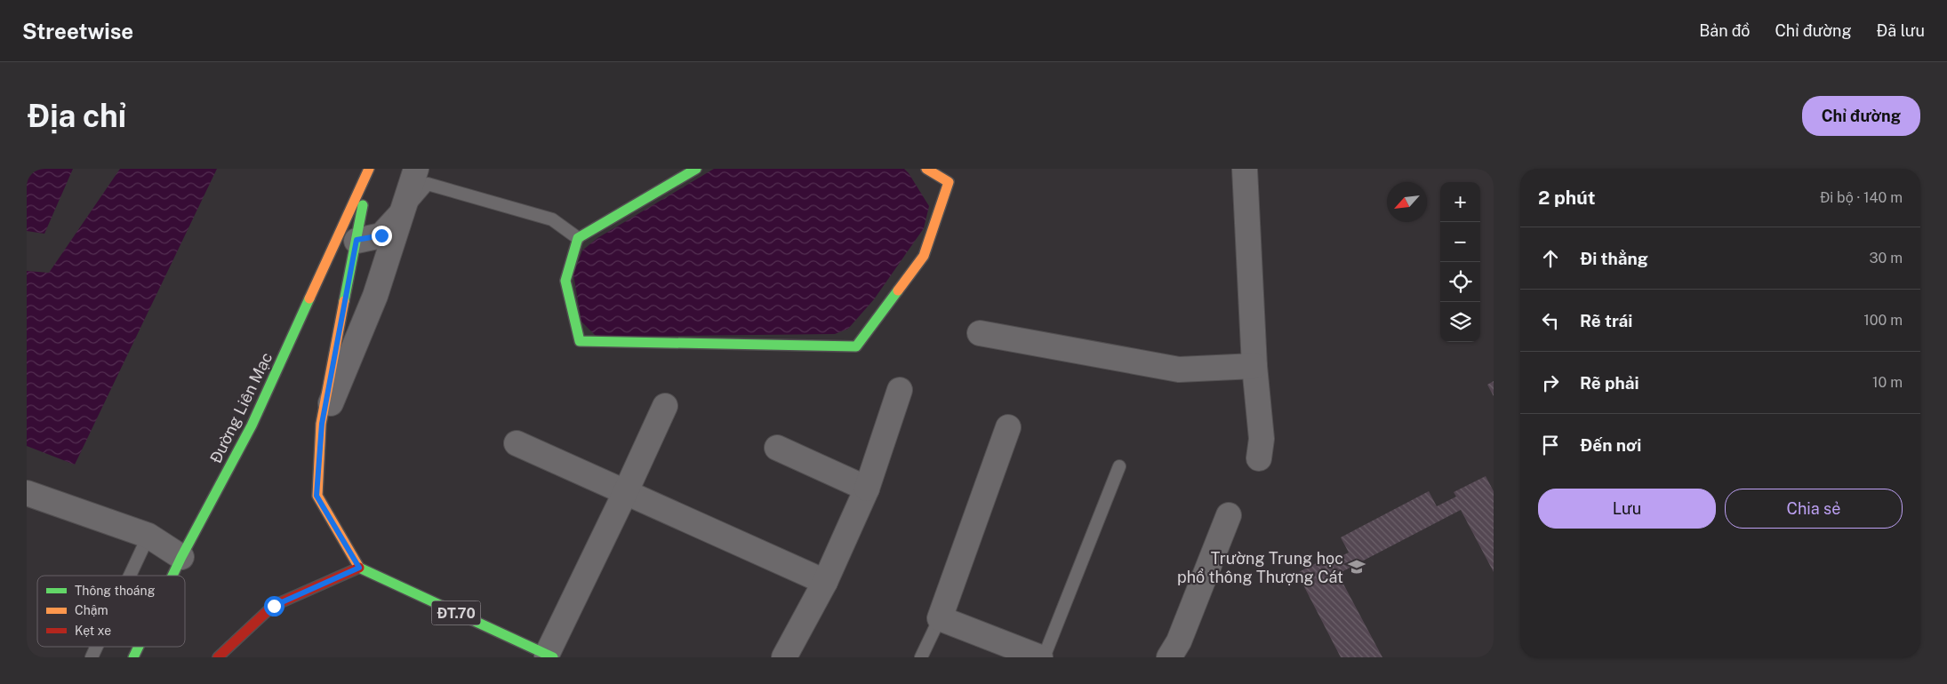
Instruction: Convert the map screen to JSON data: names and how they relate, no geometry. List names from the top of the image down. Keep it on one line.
{"streets":{"main road":["Đường Liên Mạc","ĐT.70"]},"places":{"school or university":["Trường Trung học phổ thông Thượng Cát"]},"legend":["Thông thoáng","Chậm","Kẹt xe"],"north":"bottom left","page":{"header":"Streetwise","nav":["Bản đồ","Chỉ đường","Đã lưu"],"buttons":["Chỉ đường",["Lưu","Chia sẻ"]],"title":"Địa chỉ","heading":["2 phút","Đi bộ · 140 m"],"map_buttons":["+","−"],"list":[["Đi thẳng","30 m"],["Rẽ trái","100 m"],["Rẽ phải","10 m"],"Đến nơi"]}}
